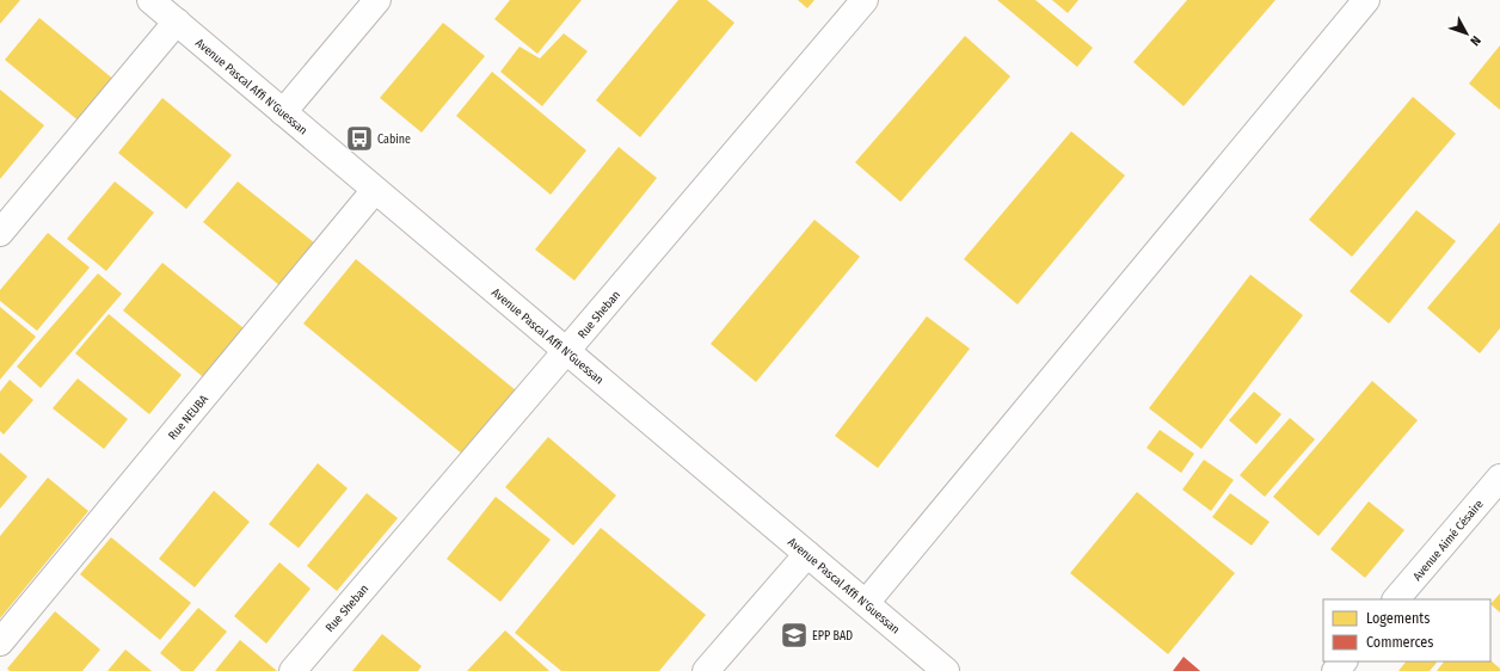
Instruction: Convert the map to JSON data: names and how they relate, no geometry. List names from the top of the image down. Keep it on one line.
{"streets":{"street":["Avenue Pascal Affi N'Guessan","Rue Sheban","Rue NEUBA","Avenue Aimé Césaire"]},"crossings":[["Avenue Pascal Affi N'Guessan","Rue Sheban"],["Avenue Pascal Affi N'Guessan","Rue NEUBA"]],"places":{"bus stop":["Cabine"],"school or university":["EPP BAD"]},"legend":["Logements","Commerces"],"north":"bottom right"}
